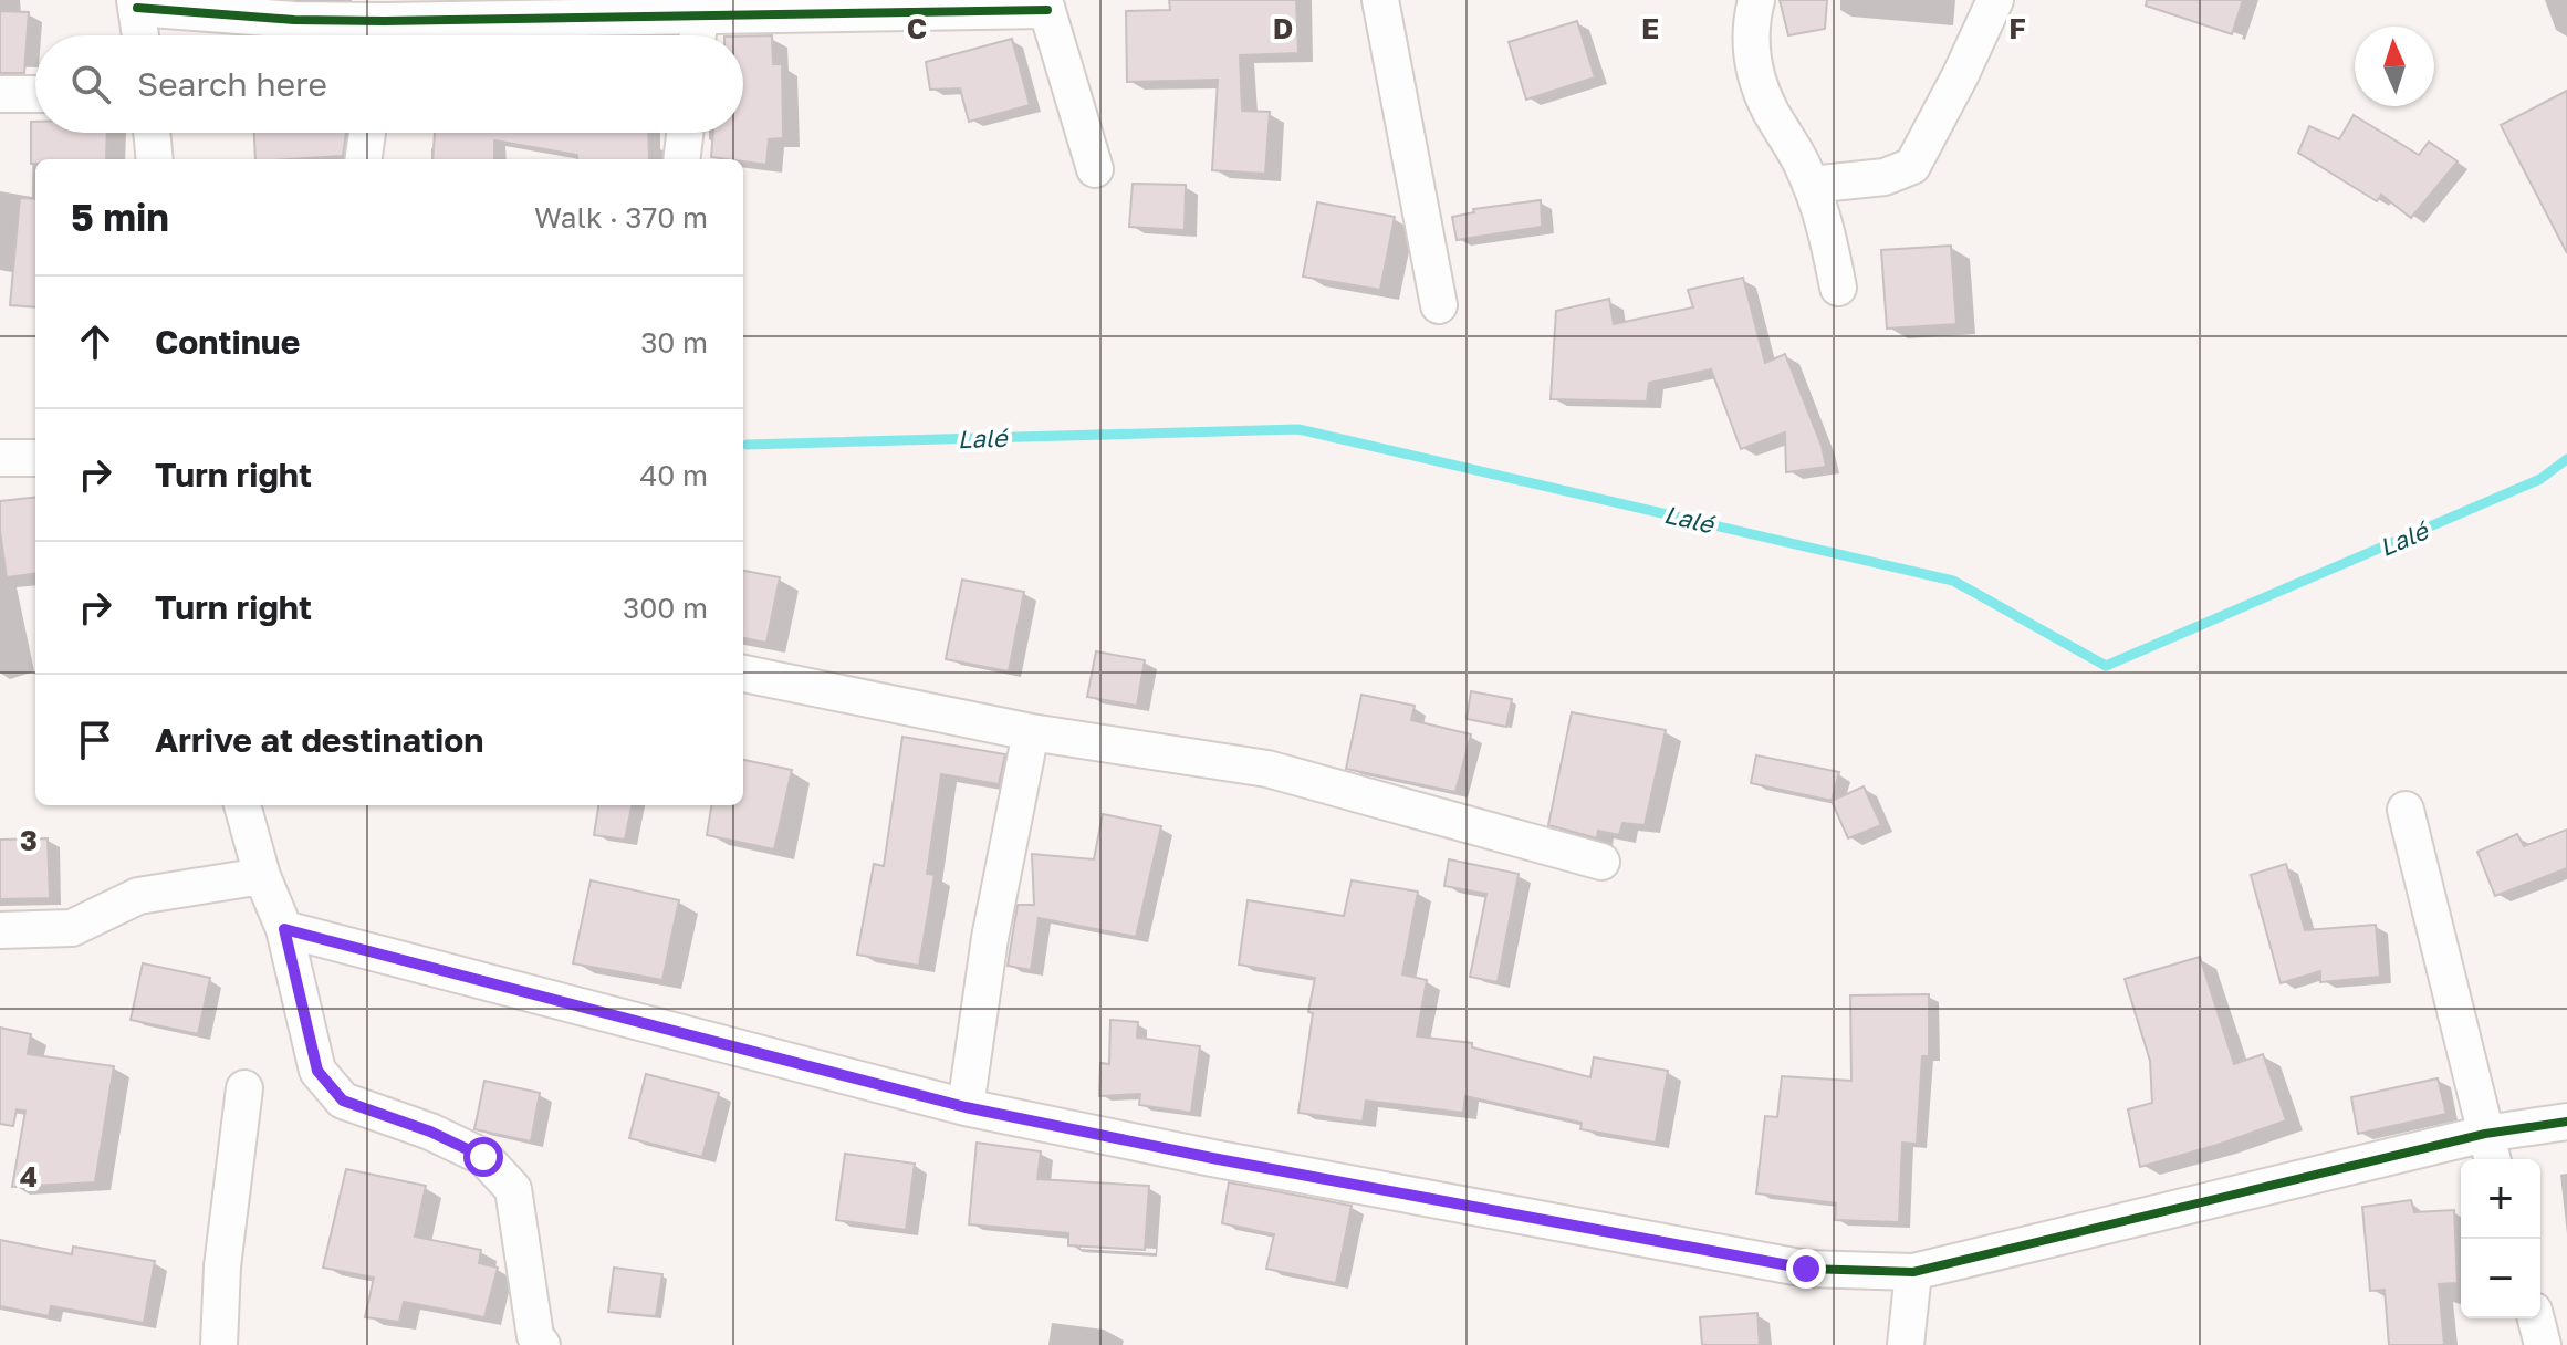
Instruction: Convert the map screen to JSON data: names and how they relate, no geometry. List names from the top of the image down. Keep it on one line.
{"water":["Lalé"],"north":"top","page":{"search":"Search here","heading":["5 min","Walk · 370 m"],"list":[["Continue","30 m"],["Turn right","40 m"],["Turn right","300 m"],"Arrive at destination"],"map_buttons":["+","−"]},"grid":{"columns":["C","D","E","F"],"rows":["3","4"]}}
